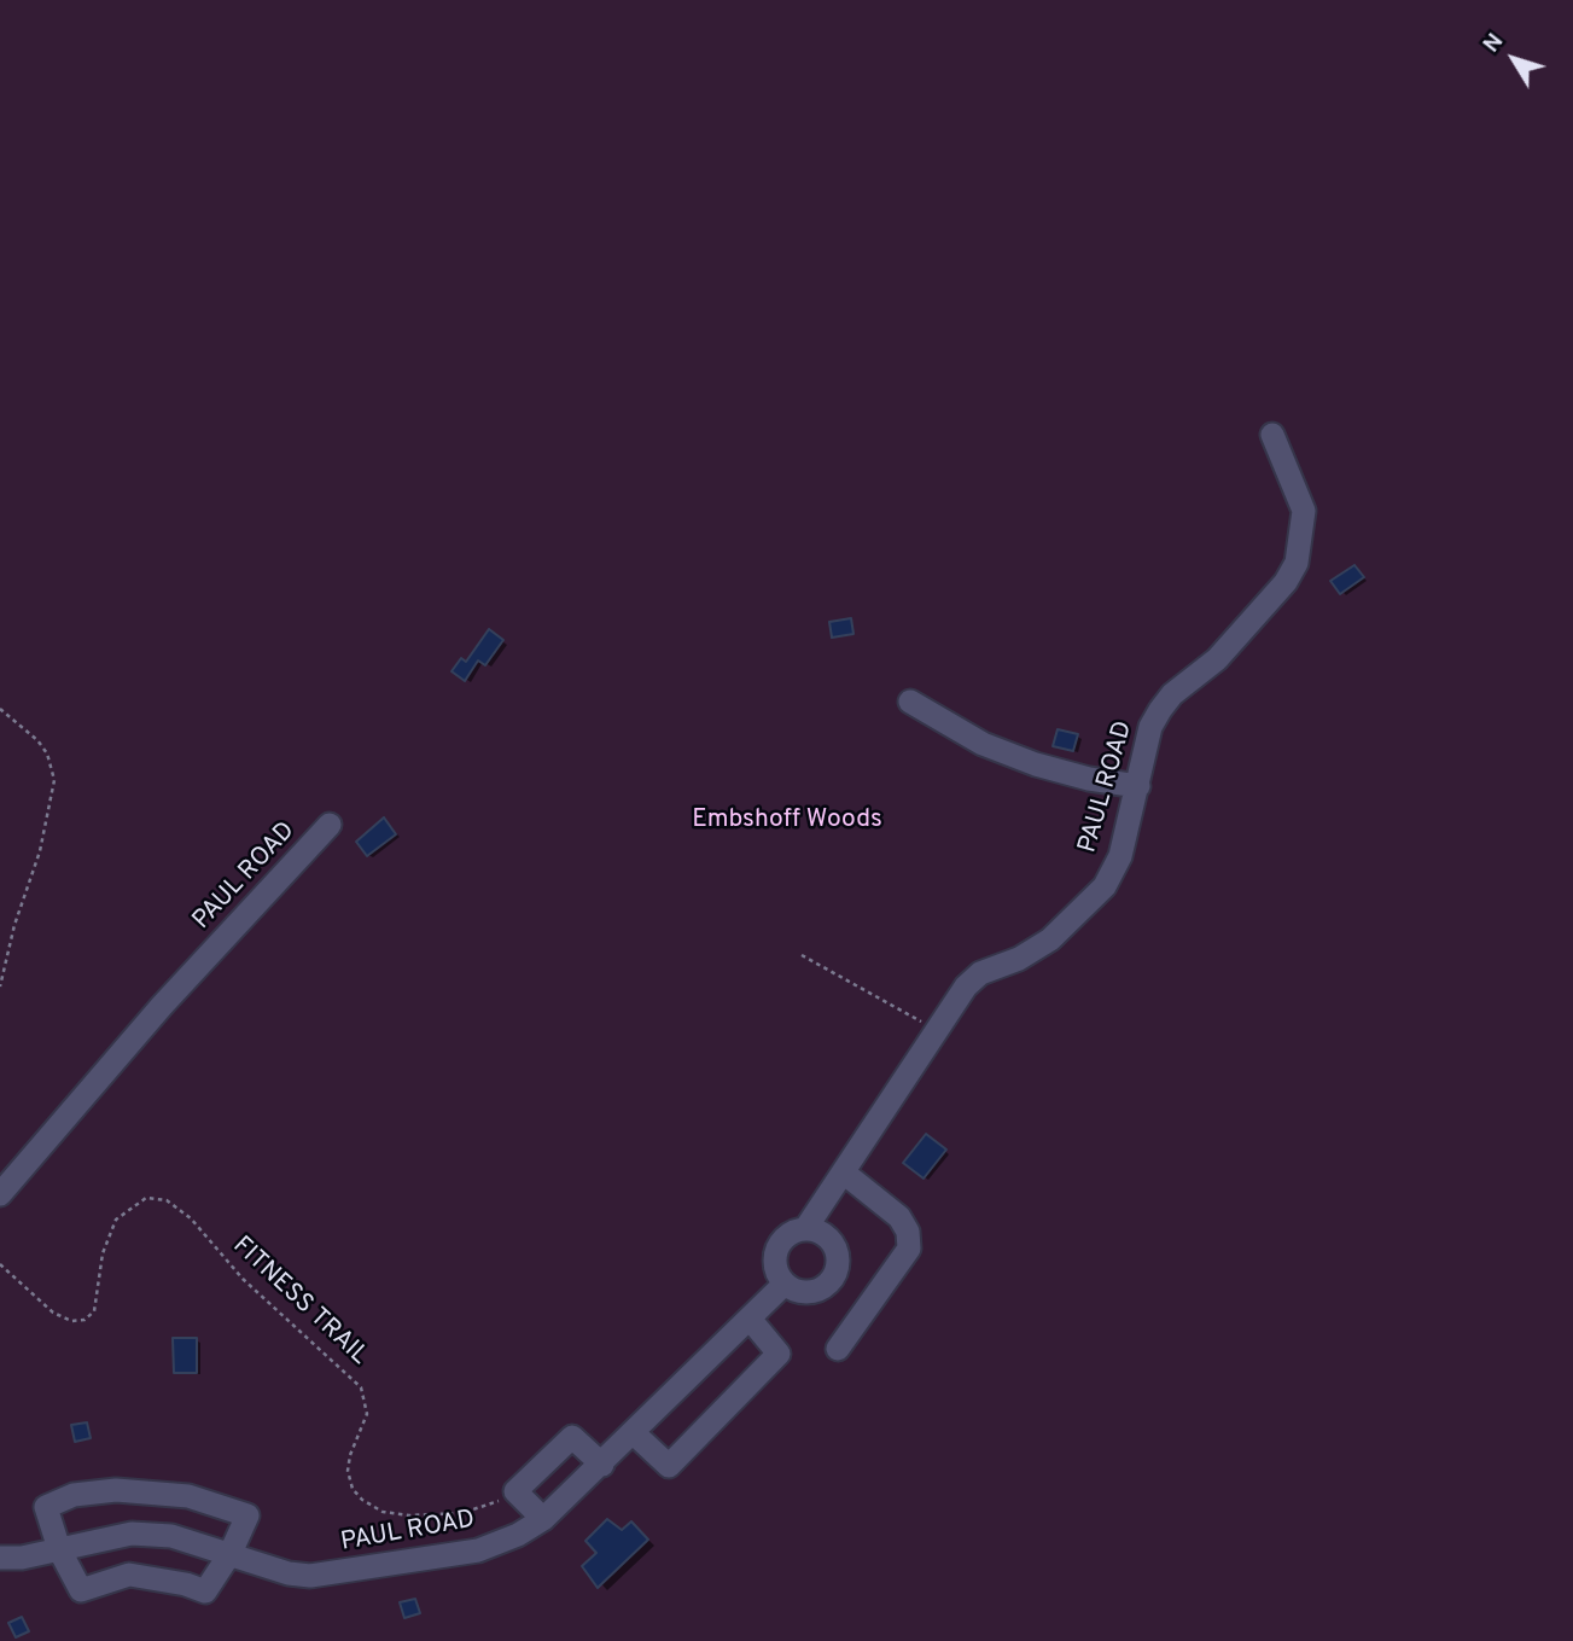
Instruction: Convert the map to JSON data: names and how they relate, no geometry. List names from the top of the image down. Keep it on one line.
{"streets":{"street":["PAUL ROAD"],"path":["FITNESS TRAIL"]},"parks":["Embshoff Woods"],"north":"top left"}
